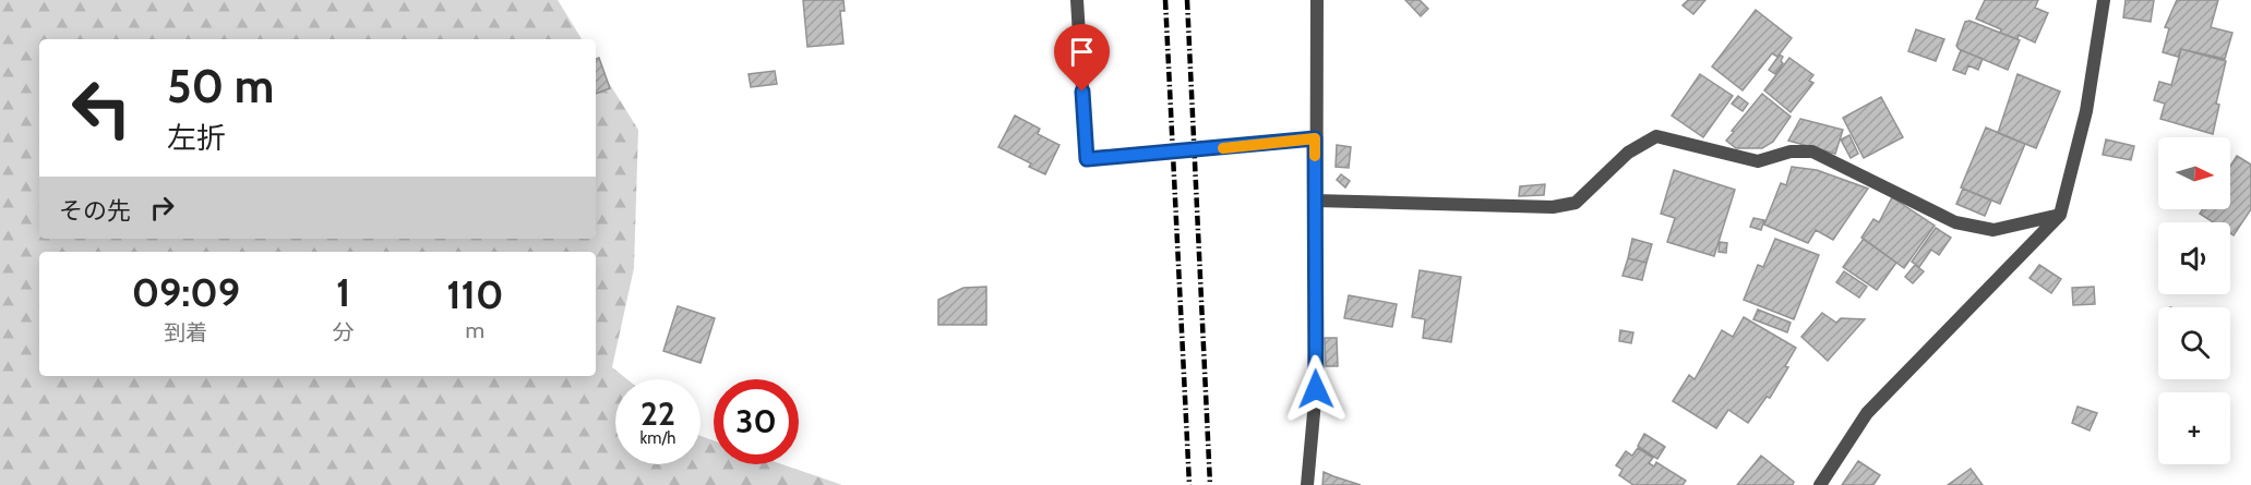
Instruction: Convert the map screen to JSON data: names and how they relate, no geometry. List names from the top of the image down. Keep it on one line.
{"north":"right","page":{"turn":["50 m","左折"],"map_buttons":"+","then":"その先","eta":["09:09","到着","1","分","110","m"],"speed":"22 km/h","limit":"30"}}
